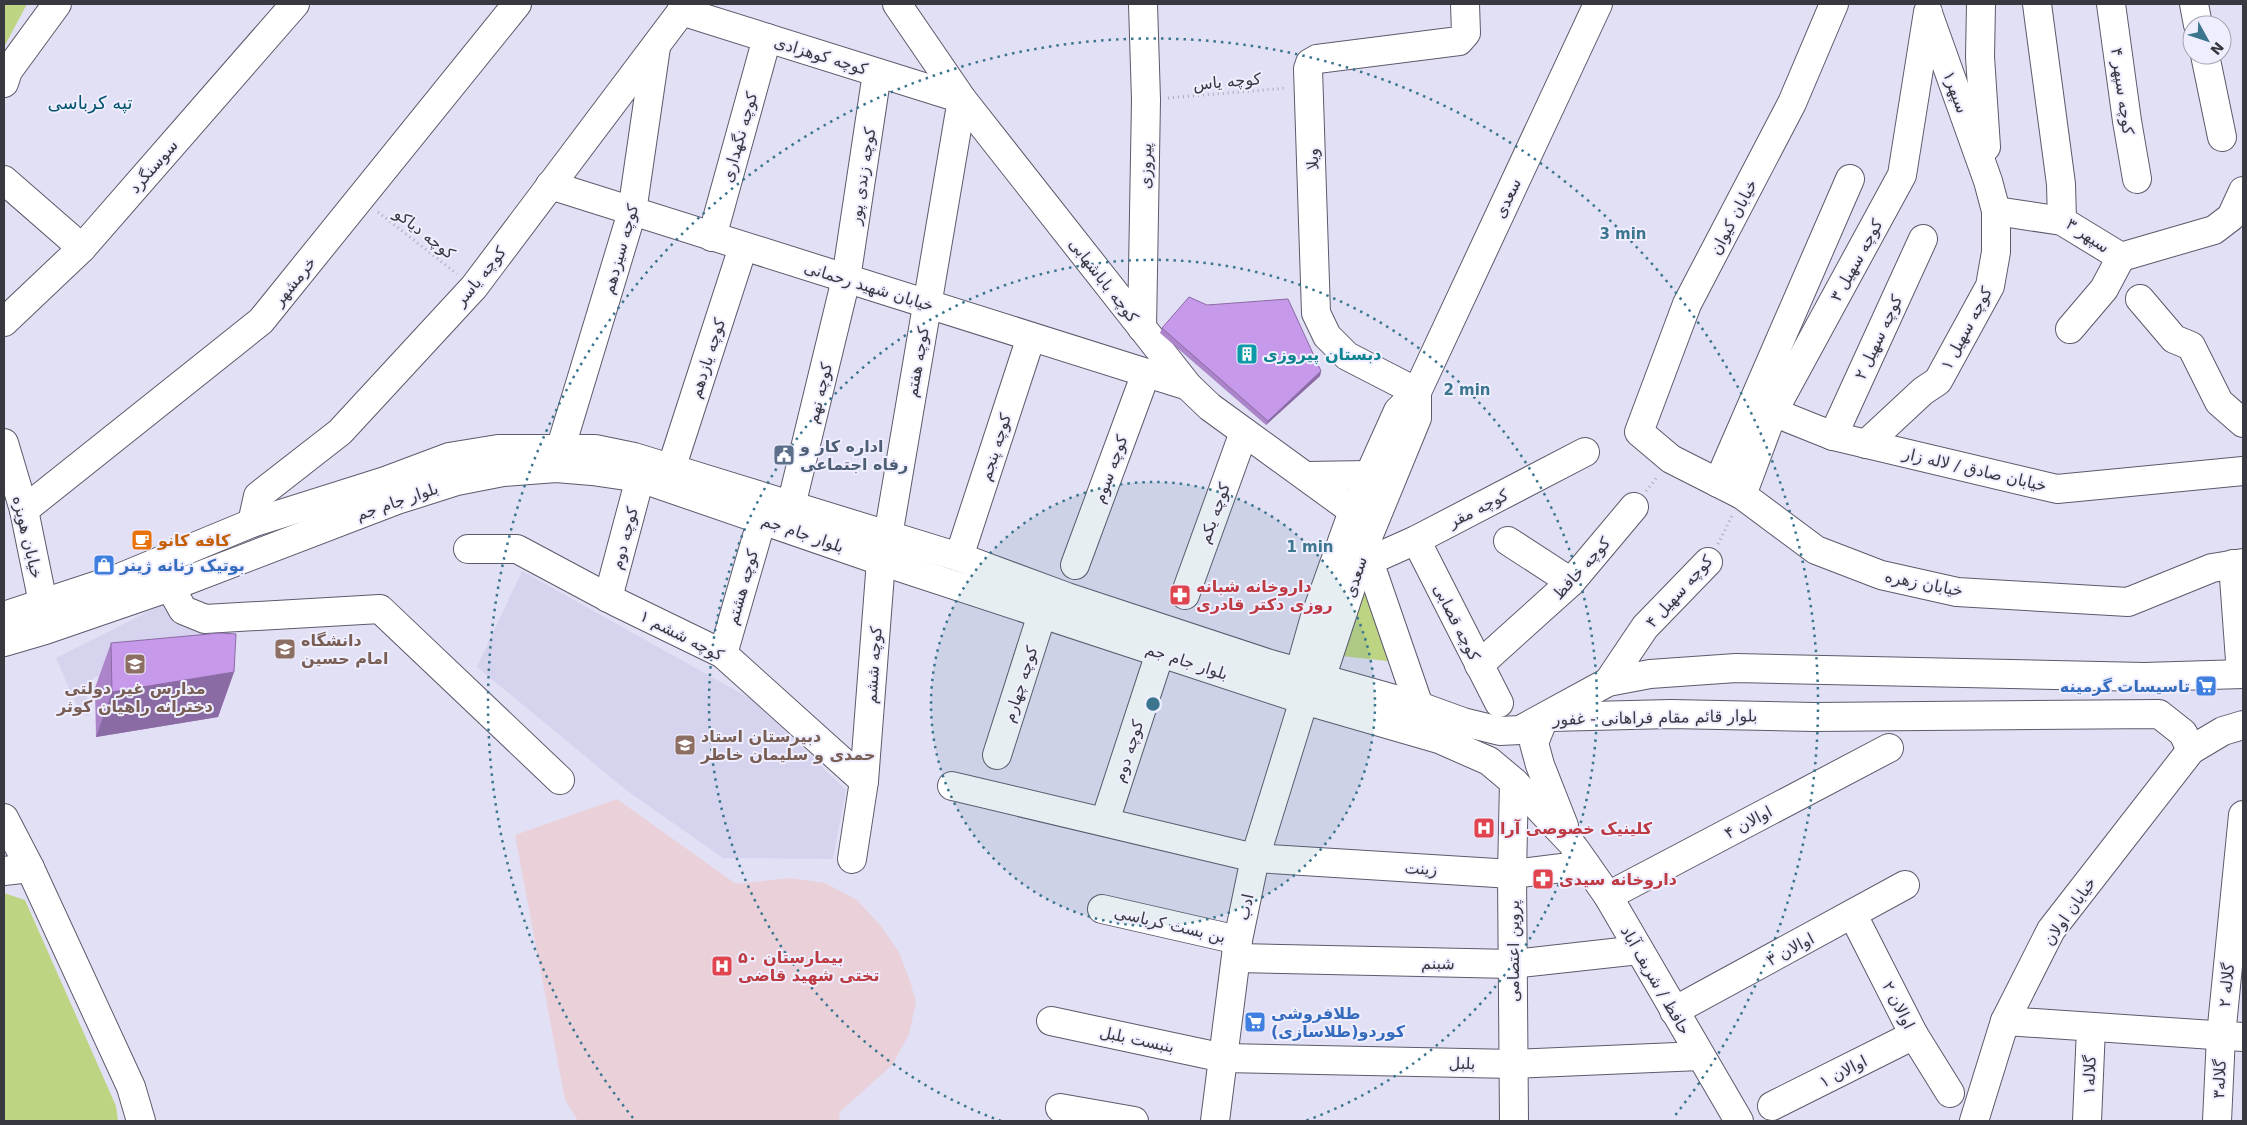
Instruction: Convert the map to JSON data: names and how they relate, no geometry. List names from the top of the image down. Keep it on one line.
{"streets":{"street":["کوچه کوهزادی","کوچه سپهر ۴","سپهر۱","کوچه نگهداری","ویلا","سوسنگرد","پیروزی","کوچه زندی پور","سعدی","خیابان کیوان","سپهر ۳","کوچه سیزدهم","کوچه سهیل ۳","کوچه یاسر","کوچه باباشهابی","خرمشهر","خیابان شهید رحمانی","کوچه سهیل ۱","کوچه سهیل ۲","کوچه یازدهم","کوچه هفتم","کوچه نهم","کوچه پنجم","کوچه سوم","خیابان صادق / لاله زار","بلوار جام جم","کوچه مقر","کوچه یکم","خیابان هویزه","کوچه دوم","کوچه حافظ","خیابان زهره","کوچه هشتم","کوچه سهیل ۴","کوچه قصابی","کوچه ششم ۱","کوچه ششم","کوچه چهارم","بلوار قائم مقام فراهانی - غفور","اوالان ۴","زینت","ادب","خیابان اولان","بن بست کرباسی","اوالان ۳","پروین اعتصامی","شبنم","حافظ / شریف آباد","گلاله ۲","اوالان ۲","بنبست بلبل","بلبل","اوالان ۱","گلاله۱","گلاله۳"],"path":["کوچه یاس","کوچه دیاکو"]},"crossings":[["کوچه کوهزادی","کوچه نگهداری"],["کوچه کوهزادی","کوچه زندی پور"],["کوچه کوهزادی","کوچه یاسر"],["کوچه کوهزادی","کوچه باباشهابی"],["کوچه کوهزادی","کوچه هفتم"],["کوچه یاس","ویلا"],["کوچه یاس","پیروزی"],["سپهر۱","کوچه سهیل ۳"],["سپهر۱","کوچه سهیل ۱"],["کوچه نگهداری","خیابان شهید رحمانی"],["ویلا","سعدی"],["پیروزی","کوچه باباشهابی"],["کوچه زندی پور","خیابان شهید رحمانی"],["کوچه زندی پور","کوچه نهم"],["سعدی","کوچه باباشهابی"],["سعدی","بلوار جام جم"],["سعدی","کوچه مقر"],["خیابان کیوان","خیابان زهره"],["کوچه دیاکو","کوچه یاسر"],["کوچه دیاکو","خرمشهر"],["کوچه سیزدهم","کوچه یاسر"],["کوچه سیزدهم","خیابان شهید رحمانی"],["کوچه سیزدهم","بلوار جام جم"],["کوچه سهیل ۳","خیابان صادق / لاله زار"],["کوچه سهیل ۳","خیابان زهره"],["کوچه سهیل ۳","کوچه سهیل ۴"],["کوچه یاسر","خیابان شهید رحمانی"],["کوچه یاسر","بلوار جام جم"],["کوچه باباشهابی","خیابان شهید رحمانی"],["کوچه باباشهابی","کوچه هفتم"],["کوچه باباشهابی","کوچه یکم"],["خرمشهر","خیابان هویزه"],["خیابان شهید رحمانی","کوچه یازدهم"],["خیابان شهید رحمانی","کوچه هفتم"],["خیابان شهید رحمانی","کوچه نهم"],["خیابان شهید رحمانی","کوچه پنجم"],["خیابان شهید رحمانی","کوچه سوم"],["کوچه سهیل ۱","خیابان صادق / لاله زار"],["کوچه سهیل ۲","خیابان صادق / لاله زار"],["کوچه یازدهم","بلوار جام جم"],["کوچه هفتم","بلوار جام جم"],["کوچه هفتم","کوچه ششم"],["کوچه نهم","بلوار جام جم"],["کوچه پنجم","بلوار جام جم"],["بلوار جام جم","خیابان هویزه"],["بلوار جام جم","کوچه دوم"],["بلوار جام جم","کوچه هشتم"],["بلوار جام جم","کوچه ششم"],["بلوار جام جم","کوچه چهارم"],["بلوار جام جم","بلوار قائم مقام فراهانی - غفور"],["بلوار جام جم","ادب"],["بلوار جام جم","پروین اعتصامی"],["بلوار جام جم","حافظ / شریف آباد"],["کوچه مقر","کوچه قصابی"],["کوچه دوم","کوچه ششم ۱"],["کوچه دوم","زینت"],["کوچه حافظ","کوچه قصابی"],["خیابان زهره","کوچه سهیل ۴"],["کوچه هشتم","کوچه ششم ۱"],["کوچه سهیل ۴","بلوار قائم مقام فراهانی - غفور"],["کوچه ششم ۱","کوچه ششم"],["بلوار قائم مقام فراهانی - غفور","خیابان اولان"],["اوالان ۴","حافظ / شریف آباد"],["زینت","ادب"],["زینت","پروین اعتصامی"],["زینت","حافظ / شریف آباد"],["ادب","بن بست کرباسی"],["ادب","شبنم"],["ادب","بنبست بلبل"],["ادب","بلبل"],["بن بست کرباسی","شبنم"],["اوالان ۳","حافظ / شریف آباد"],["اوالان ۳","اوالان ۲"],["پروین اعتصامی","شبنم"],["پروین اعتصامی","بلبل"],["شبنم","حافظ / شریف آباد"],["حافظ / شریف آباد","بلبل"],["گلاله ۲","گلاله۳"],["اوالان ۲","اوالان ۱"],["بنبست بلبل","بلبل"]],"districts":["تپه کرباسی"],"places":{"building":["دبستان پیروزی"],"public building":["اداره کار و رفاه اجتماعی"],"cafe":["کافه کانو"],"shop":["بوتیک زنانه ژینر"],"pharmacy":["داروخانه شبانه روزی دکتر قادری","داروخانه سیدی"],"school or university":["دانشگاه امام حسین","مدارس غیر دولتی دخترانه راهیان کوثر","دبیرستان استاد حمدی و سلیمان خاطر"],"supermarket":["تاسیسات گرمینه","طلافروشی کوردو(طلاسازی)"],"hospital":["کلینیک خصوصی آرا","بیمارستان ۵۰ تختی شهید قاضی"]},"north":"bottom right","rings":["3 min","2 min","1 min"]}
